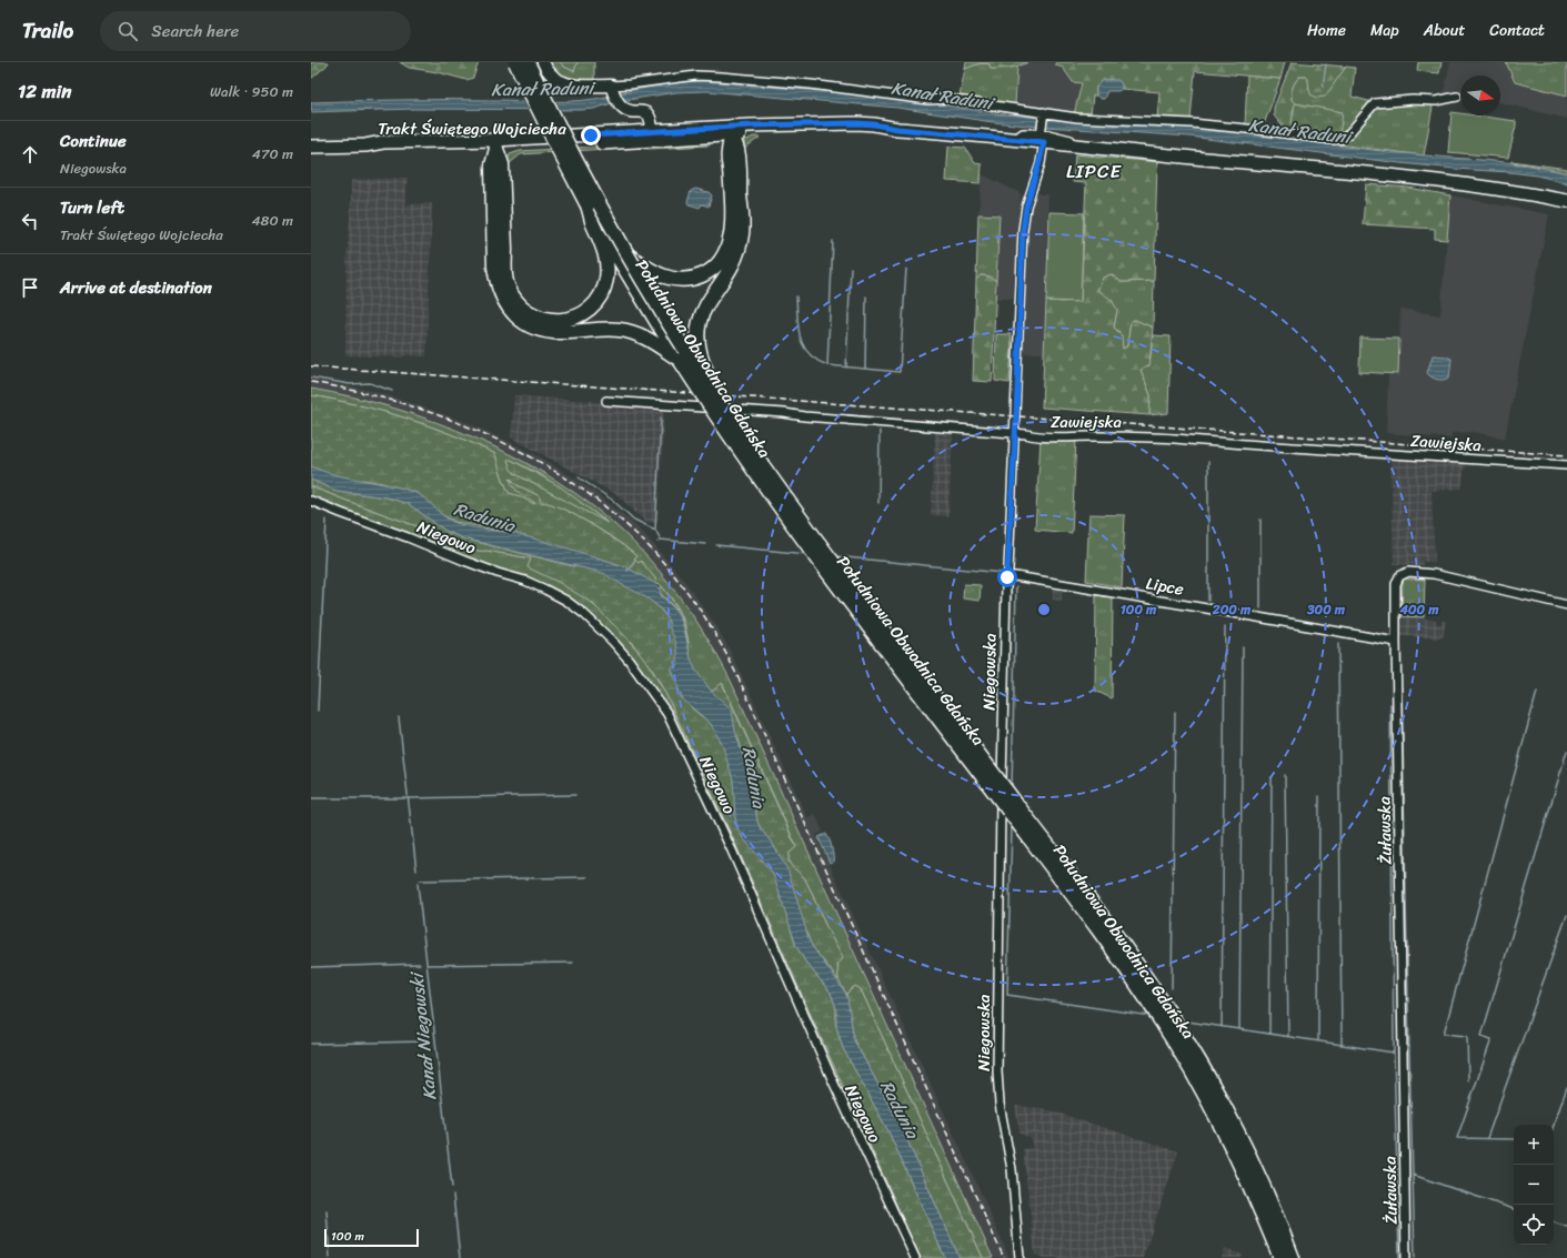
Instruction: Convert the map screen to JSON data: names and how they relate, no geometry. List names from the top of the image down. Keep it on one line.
{"streets":{"highway":["Południowa Obwodnica Gdańska"],"main road":["Trakt Świętego Wojciecha"],"street":["Zawiejska","Niegowo","Lipce","Niegowska","Żuławska"]},"crossings":[["Trakt Świętego Wojciecha","Niegowska"],["Zawiejska","Niegowska"],["Lipce","Niegowska"],["Lipce","Żuławska"]],"districts":["LIPCE"],"water":["Kanał Raduni","Radunia","Kanał Niegowski"],"scale_bar":"100 m","north":"right","page":{"header":"Trailo","search":"Search here","nav":["Home","Map","About","Contact"],"heading":["12 min","Walk · 950 m"],"list":[["Continue","Niegowska","470 m"],["Turn left","Trakt Świętego Wojciecha","480 m"],"Arrive at destination"],"map_buttons":["+","−"],"scale":"100 m"},"rings":["100 m","200 m","300 m","400 m"]}
